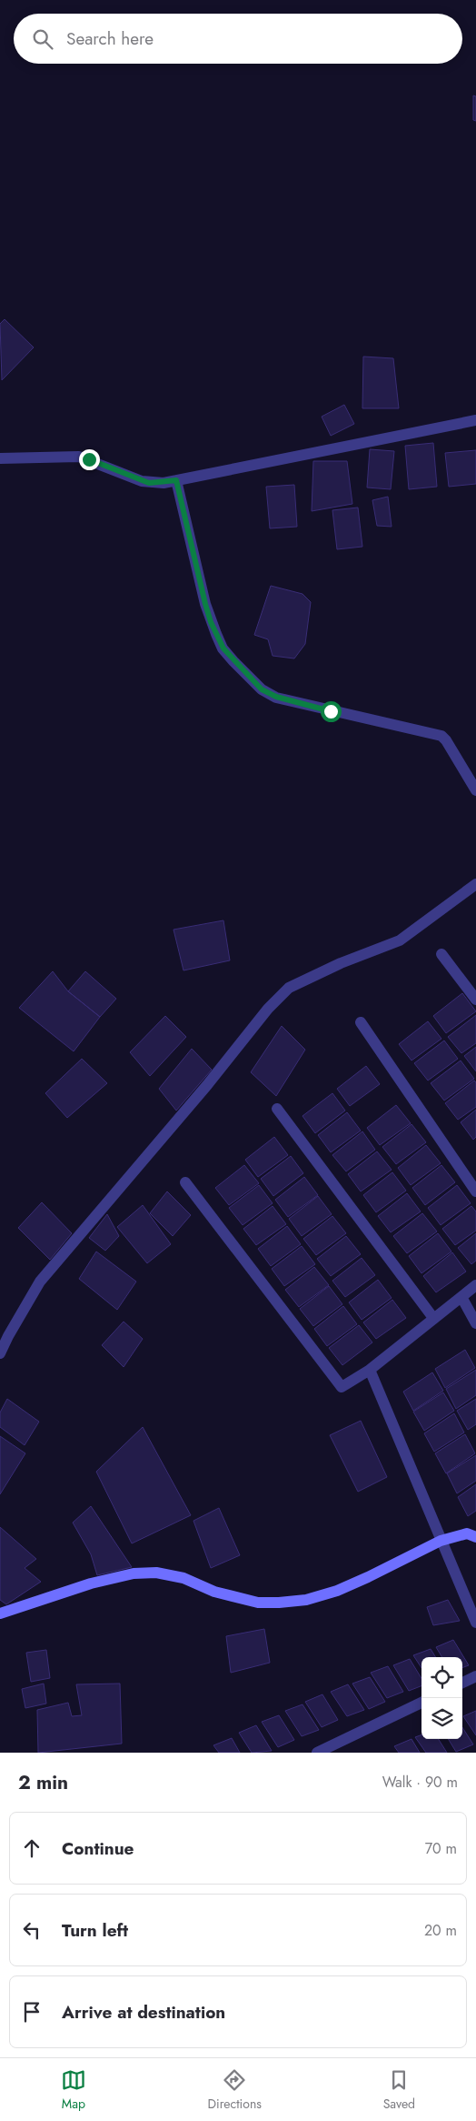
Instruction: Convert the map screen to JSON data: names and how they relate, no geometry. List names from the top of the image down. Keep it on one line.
{"page":{"search":"Search here","heading":["2 min","Walk · 90 m"],"list":[["Continue","70 m"],["Turn left","20 m"],"Arrive at destination"],"nav":["Map","Directions","Saved"]}}
